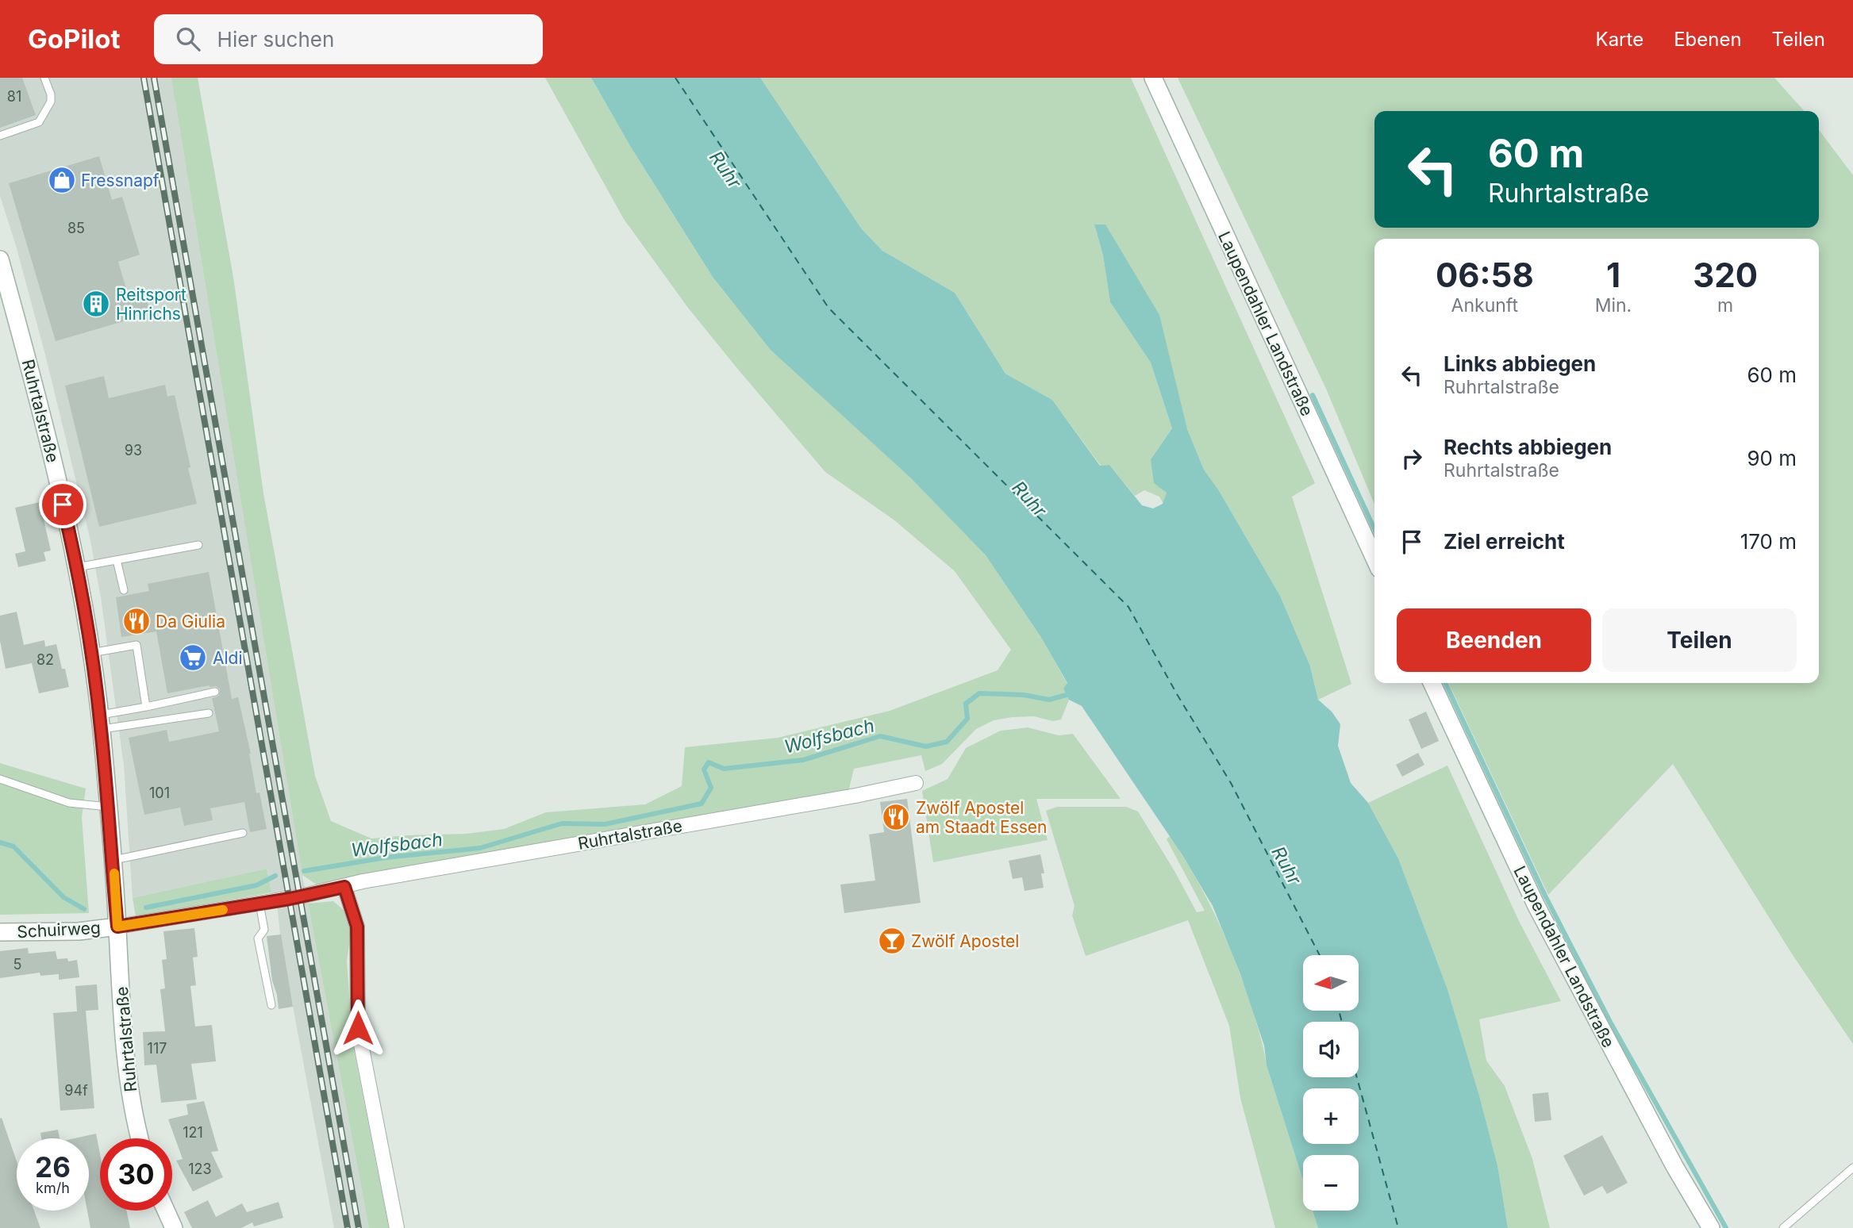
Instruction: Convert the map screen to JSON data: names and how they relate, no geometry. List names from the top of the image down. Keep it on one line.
{"streets":{"main road":["Laupendahler Landstraße","Ruhrtalstraße","Schuirweg"]},"crossings":[["Ruhrtalstraße","Schuirweg"]],"water":["Ruhr","Wolfsbach"],"places":{"shop":["Fressnapf"],"building":["Reitsport Hinrichs"],"restaurant":["Da Giulia","Zwölf Apostel am Staadt Essen"],"supermarket":["Aldi"],"bar":["Zwölf Apostel"]},"house_numbers":["81","85","93","82","101","5","117","94f","121","123"],"north":"left","page":{"header":"GoPilot","search":"Hier suchen","nav":["Karte","Ebenen","Teilen"],"turn":["60 m","Ruhrtalstraße"],"eta":["06:58","Ankunft","1","Min.","320","m"],"list":[{"name":"Links abbiegen","note":"Ruhrtalstraße","value":"60 m"},{"name":"Rechts abbiegen","note":"Ruhrtalstraße","value":"90 m"},{"name":"Ziel erreicht","value":"170 m"}],"buttons":["Beenden","Teilen"],"map_buttons":["+","−"],"speed":"26 km/h","limit":"30"}}
